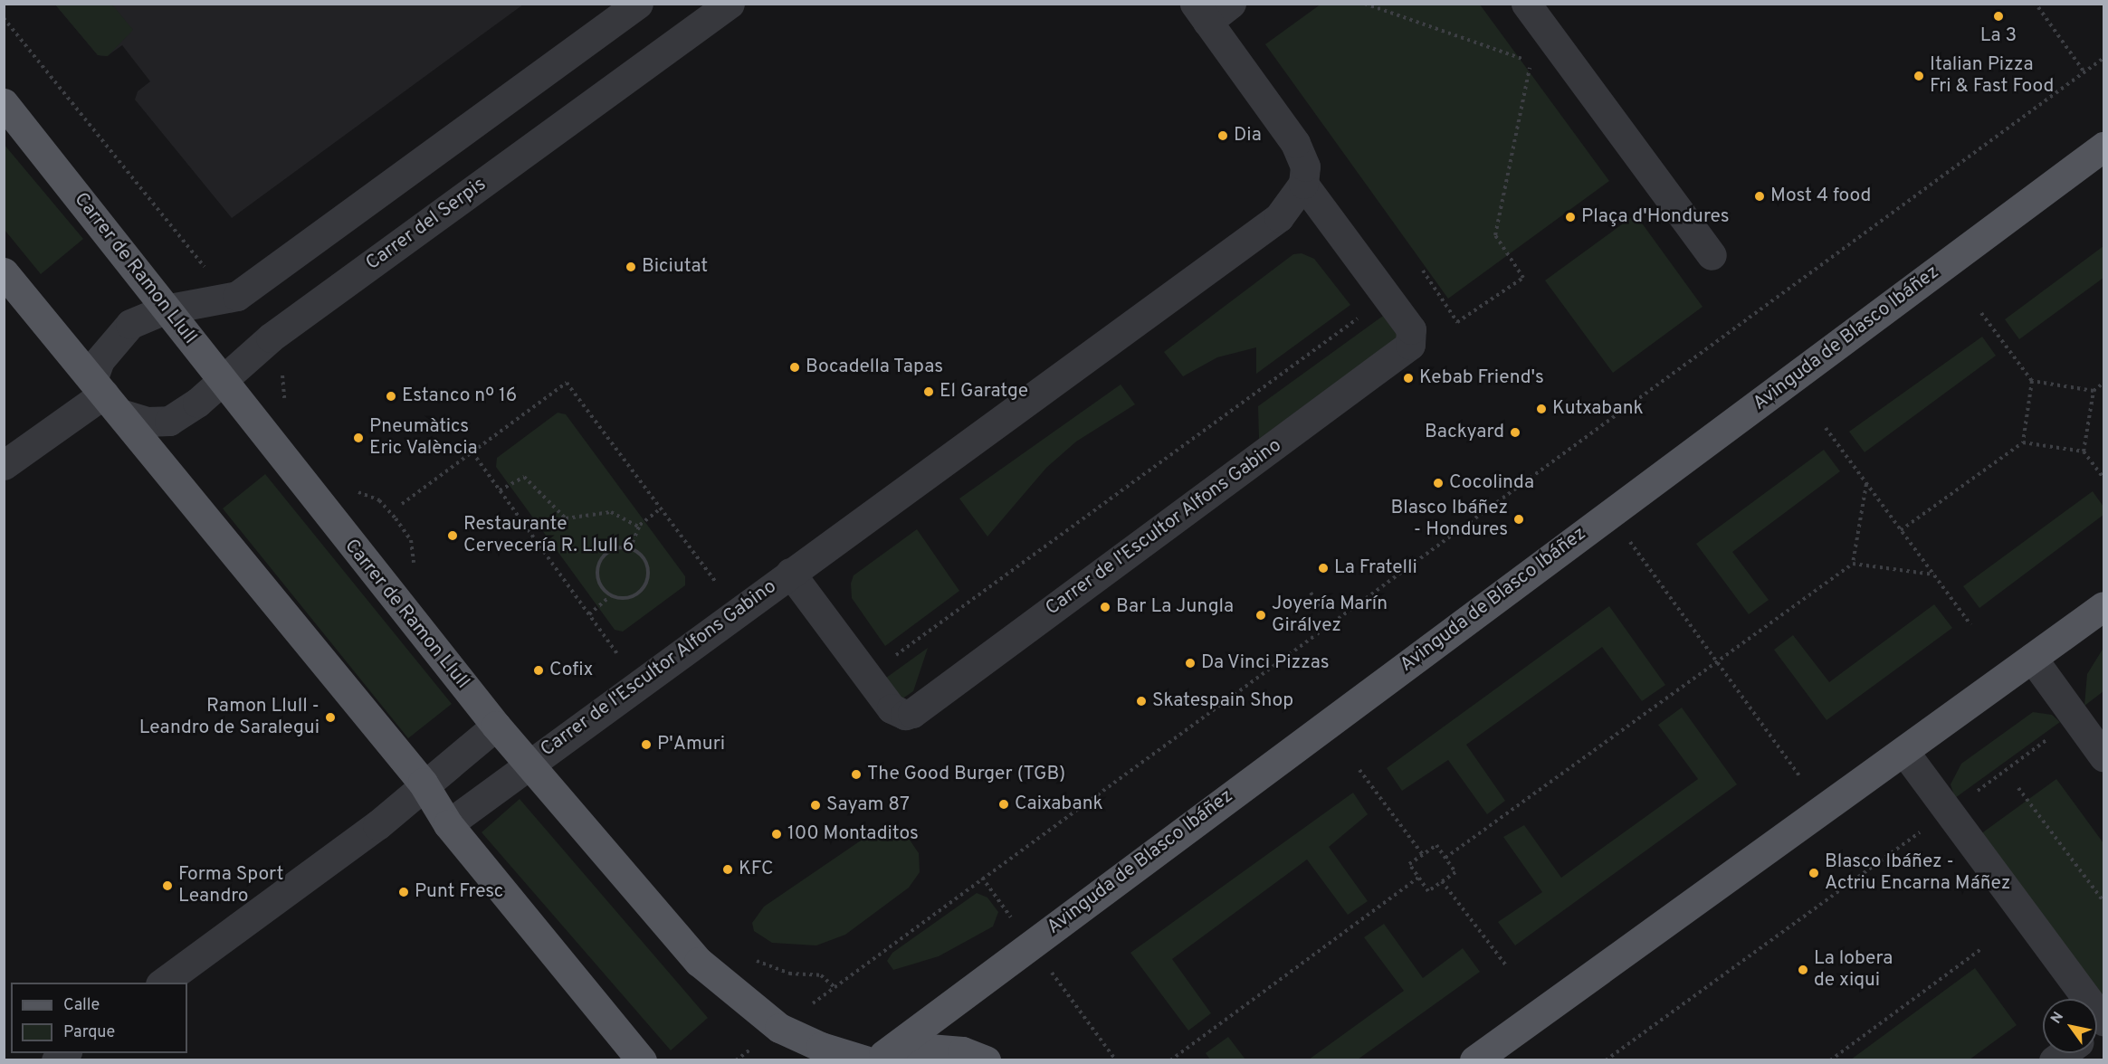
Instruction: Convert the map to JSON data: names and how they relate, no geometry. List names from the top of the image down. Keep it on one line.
{"streets":{"main road":["Carrer de Ramon Llull","Avinguda de Blasco Ibáñez"],"street":["Carrer del Serpis","Carrer de l'Escultor Alfons Gabino"]},"crossings":[["Carrer del Serpis","Carrer de Ramon Llull"],["Carrer de Ramon Llull","Avinguda de Blasco Ibáñez"],["Carrer de Ramon Llull","Carrer de l'Escultor Alfons Gabino"]],"places":["La 3","Italian Pizza Fri & Fast Food","Dia","Most 4 food","Plaça d'Hondures","Biciutat","Bocadella Tapas","Kebab Friend's","El Garatge","Estanco nº 16","Kutxabank","Backyard","Pneumàtics Eric València","Cocolinda","Blasco Ibáñez - Hondures","Restaurante Cervecería R. Llull 6","La Fratelli","Bar La Jungla","Joyería Marín Girálvez","Da Vinci Pizzas","Cofix","Skatespain Shop","Ramon Llull - Leandro de Saralegui","P'Amuri","The Good Burger (TGB)","Caixabank","Sayam 87","100 Montaditos","KFC","Blasco Ibáñez - Actriu Encarna Máñez","Forma Sport Leandro","Punt Fresc","La lobera de xiqui"],"legend":["Calle","Parque"],"north":"top left"}
